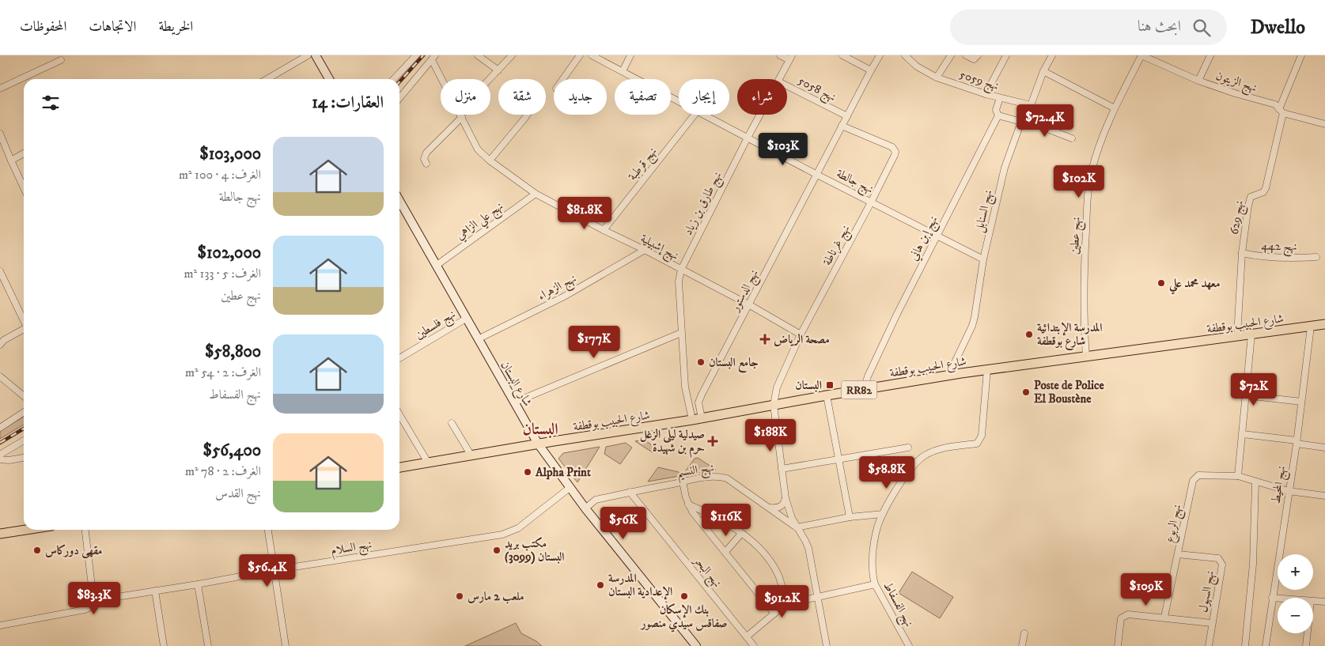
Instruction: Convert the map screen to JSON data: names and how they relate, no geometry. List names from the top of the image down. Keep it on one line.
{"streets":{"main road":["شارع الحبيب بوقطفة","شارع البستان","RR82"],"street":["نهج 5059","نهج الزيتون","نهج 5058","نهج قرطبة","نهج جالطة","نهج طارق بن زياد","نهج السنابل","نهج 629","نهج علي الزاهي","نهج عطين","نهج إبن هاني","نهج غرناطة","نهج 442","نهج إشبيلية","نهج الزهراء","نهج الدستور","نهج فلسطين","نهج النسيم","نهج المحيط","نهج الربوع","نهج السلام","نهج البحر","نهج السهول","نهج الفسفاط"]},"crossings":[["نهج 5059","نهج السنابل"],["نهج 5059","نهج إبن هاني"],["نهج الزيتون","نهج 629"],["نهج الزيتون","نهج عطين"],["نهج 5058","نهج الدستور"],["نهج قرطبة","نهج إشبيلية"],["نهج جالطة","نهج طارق بن زياد"],["نهج جالطة","نهج السنابل"],["نهج جالطة","نهج إبن هاني"],["نهج جالطة","نهج غرناطة"],["نهج جالطة","نهج الدستور"],["نهج طارق بن زياد","نهج إشبيلية"],["نهج طارق بن زياد","شارع الحبيب بوقطفة"],["نهج السنابل","شارع الحبيب بوقطفة"],["نهج 629","نهج 442"],["نهج 629","شارع الحبيب بوقطفة"],["نهج علي الزاهي","نهج إشبيلية"],["نهج علي الزاهي","شارع البستان"],["نهج عطين","شارع الحبيب بوقطفة"],["نهج إبن هاني","شارع الحبيب بوقطفة"],["نهج غرناطة","نهج إشبيلية"],["نهج غرناطة","نهج الدستور"],["نهج غرناطة","شارع الحبيب بوقطفة"],["نهج غرناطة","نهج النسيم"],["نهج إشبيلية","نهج الزهراء"],["نهج إشبيلية","نهج الدستور"],["نهج الزهراء","شارع البستان"],["نهج الدستور","شارع الحبيب بوقطفة"],["شارع الحبيب بوقطفة","شارع البستان"],["شارع الحبيب بوقطفة","نهج المحيط"],["شارع الحبيب بوقطفة","نهج الفسفاط"],["نهج فلسطين","شارع البستان"],["شارع البستان","نهج النسيم"],["شارع البستان","نهج السلام"],["نهج النسيم","نهج البحر"],["نهج المحيط","نهج الربوع"],["نهج الربوع","نهج السهول"]],"districts":["البستان"],"places":{"other":["معهد محمد علي","المدرسة الإبتدائية شارع بوقطفة","جامع البستان","Poste de Police El Boustène","Alpha Print","مقهى دوركاس","مكتب بريد البستان (3099)","المدرسة الإعدادية البستان","ملعب 2 مارس","بنك الإسكان صفاقس سيدي منصور"],"health":["مصحة الرياض","صيدلية ليلى الزغل حرم بن شهيدة"],"transit":["البستان"]},"page":{"header":"Dwello","search":"ابحث هنا","nav":["الخريطة","الاتجاهات","المحفوظات"],"chip":["شراء","إيجار","تصفية","جديد","شقة","منزل"],"heading":"العقارات: 14","price":["$72.4K","$103K","$102K","$81.8K","$177K","$72K","$188K","$58.8K","$116K","$56K","$56.4K","$109K","$83.3K","$91.2K"],"list":[{"name":"$103,000","note":"الغرف: 4 · 100 m² · نهج جالطة"},{"name":"$102,000","note":"الغرف: 5 · 133 m² · نهج عطين"},{"name":"$58,800","note":"الغرف: 2 · 54 m² · نهج الفسفاط"},{"name":"$56,400","note":"الغرف: 2 · 78 m² · نهج القدس"}],"map_buttons":["+","−"]}}
